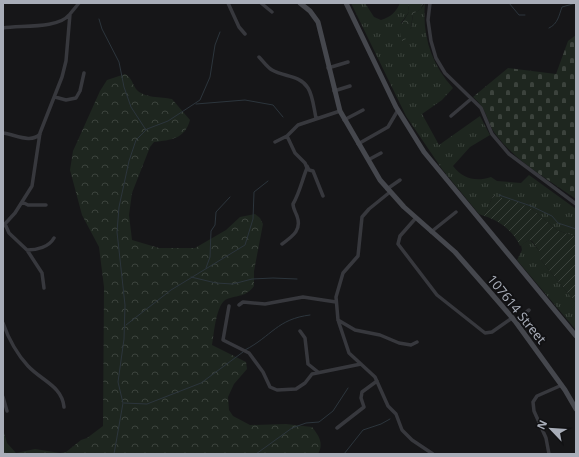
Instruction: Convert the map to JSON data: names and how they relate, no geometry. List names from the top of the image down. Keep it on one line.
{"streets":{"street":["107614 Street"]},"north":"top left"}
